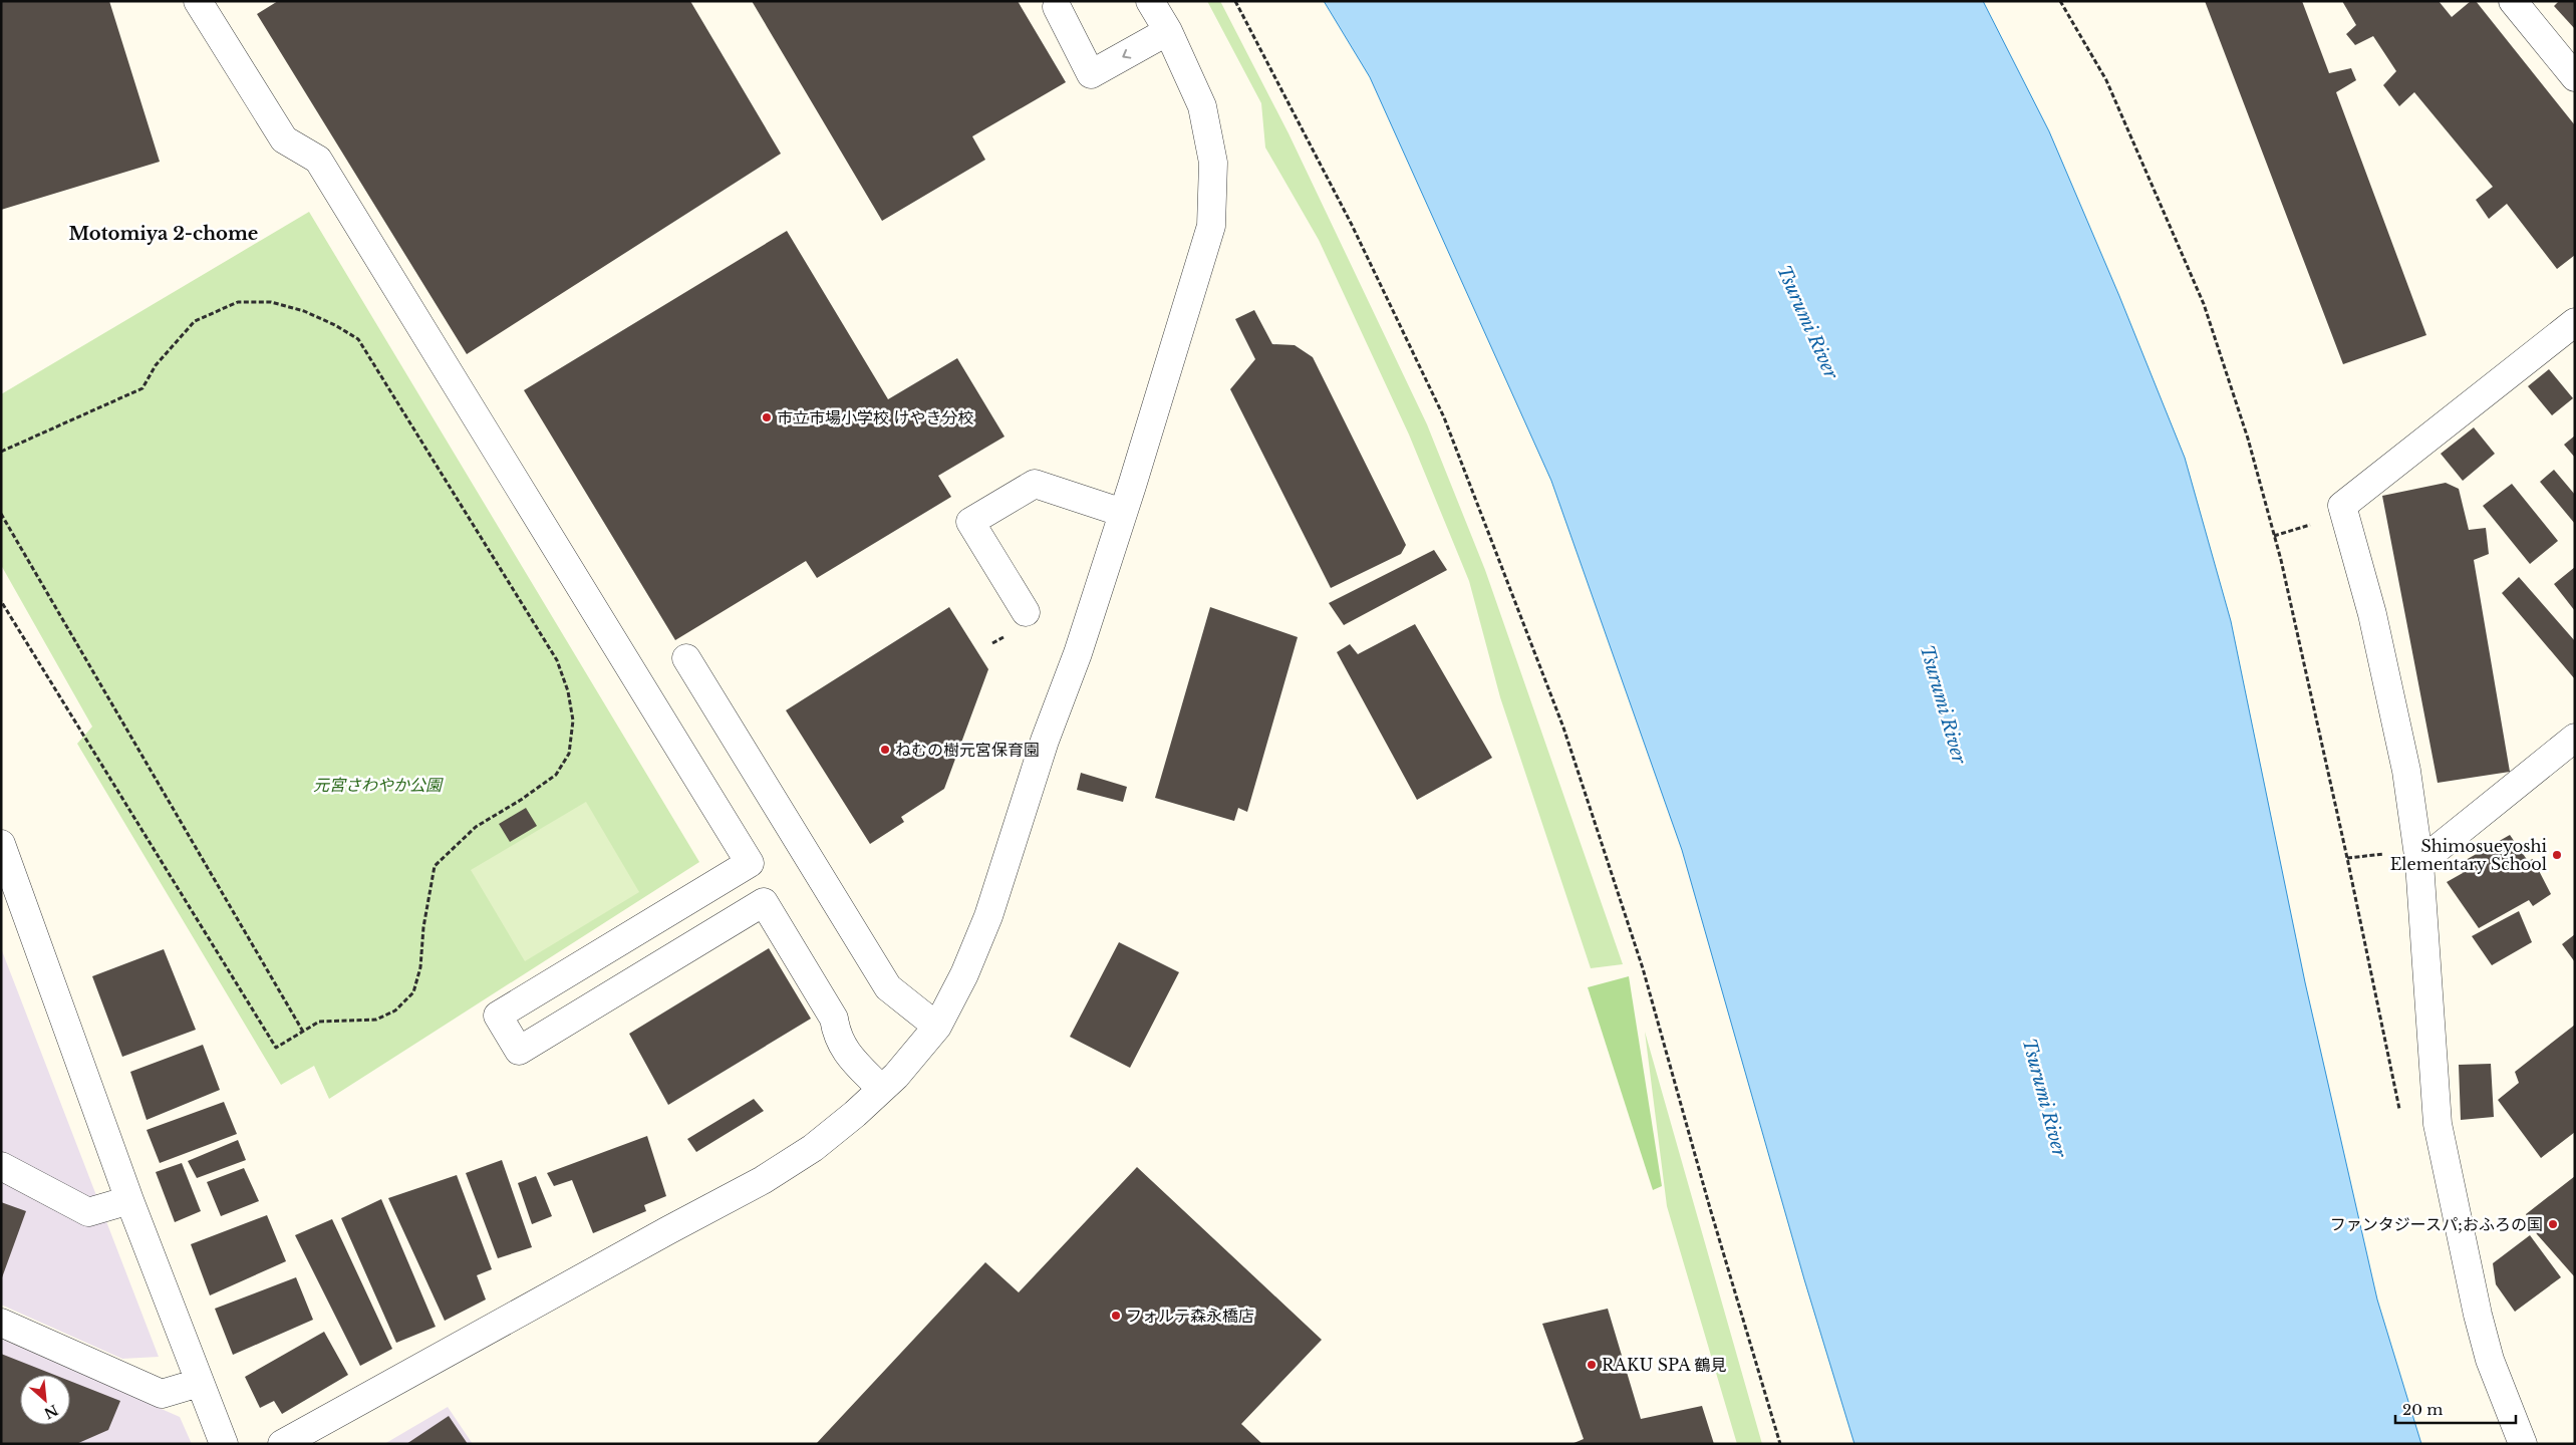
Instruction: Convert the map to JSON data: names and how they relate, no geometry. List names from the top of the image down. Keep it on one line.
{"districts":["Motomiya 2-chome"],"water":["Tsurumi River"],"parks":["元宮さわやか公園"],"places":["市立市場小学校 けやき分校","ねむの樹元宮保育園","Shimosueyoshi Elementary School","ファンタジースパ;おふろの国","フォルテ森永橋店","RAKU SPA 鶴見"],"scale_bar":"20 m","north":"bottom right"}
